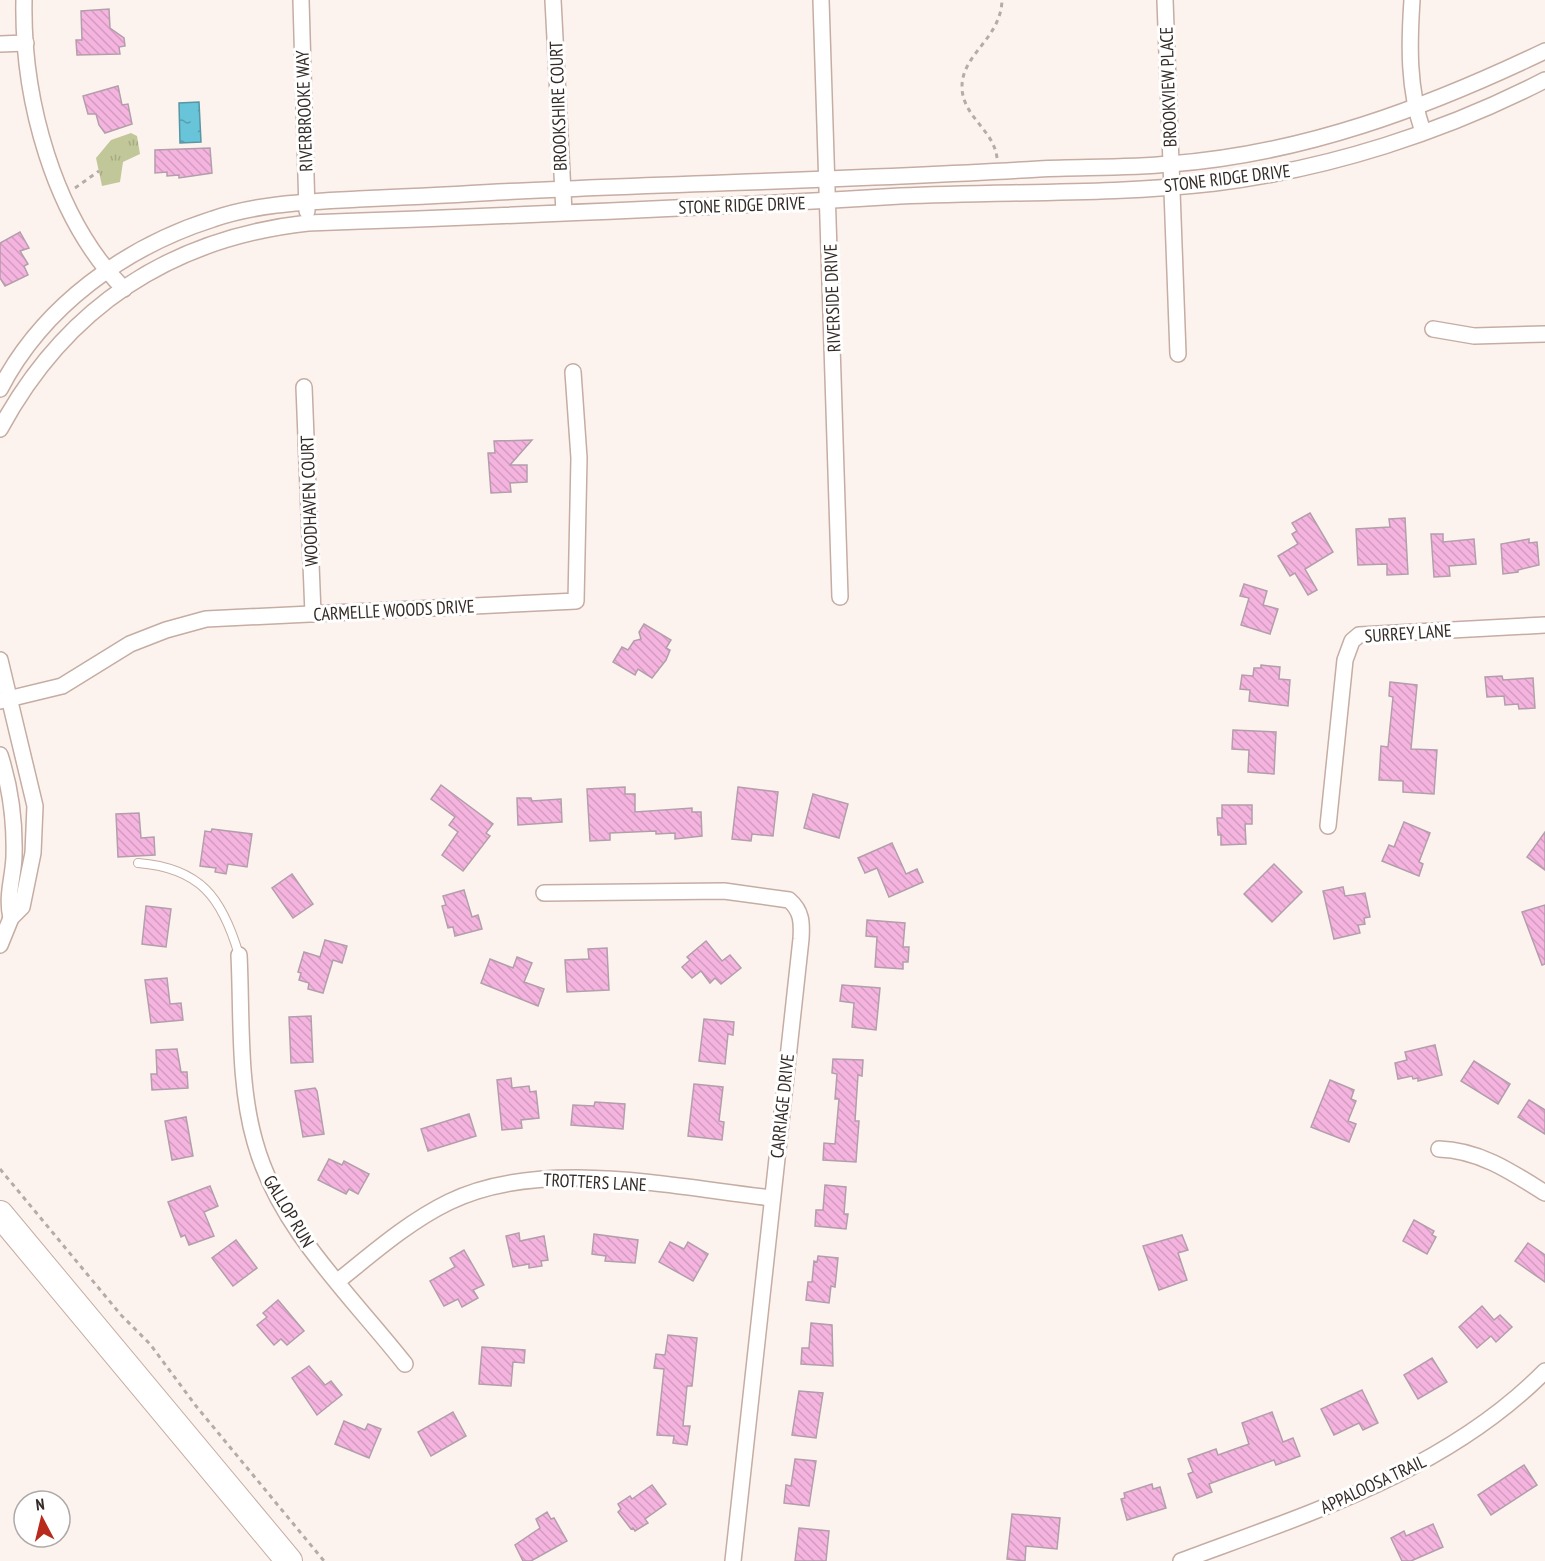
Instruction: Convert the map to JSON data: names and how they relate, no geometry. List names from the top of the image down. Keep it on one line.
{"streets":{"street":["BROOKVIEW PLACE","BROOKSHIRE COURT","RIVERBROOKE WAY","STONE RIDGE DRIVE","RIVERSIDE DRIVE","WOODHAVEN COURT","CARMELLE WOODS DRIVE","SURREY LANE","CARRIAGE DRIVE","TROTTERS LANE","GALLOP RUN","APPALOOSA TRAIL"]},"crossings":[["BROOKVIEW PLACE","STONE RIDGE DRIVE"],["BROOKSHIRE COURT","STONE RIDGE DRIVE"],["RIVERBROOKE WAY","STONE RIDGE DRIVE"],["STONE RIDGE DRIVE","RIVERSIDE DRIVE"],["WOODHAVEN COURT","CARMELLE WOODS DRIVE"],["CARRIAGE DRIVE","TROTTERS LANE"],["TROTTERS LANE","GALLOP RUN"]],"north":"top"}
